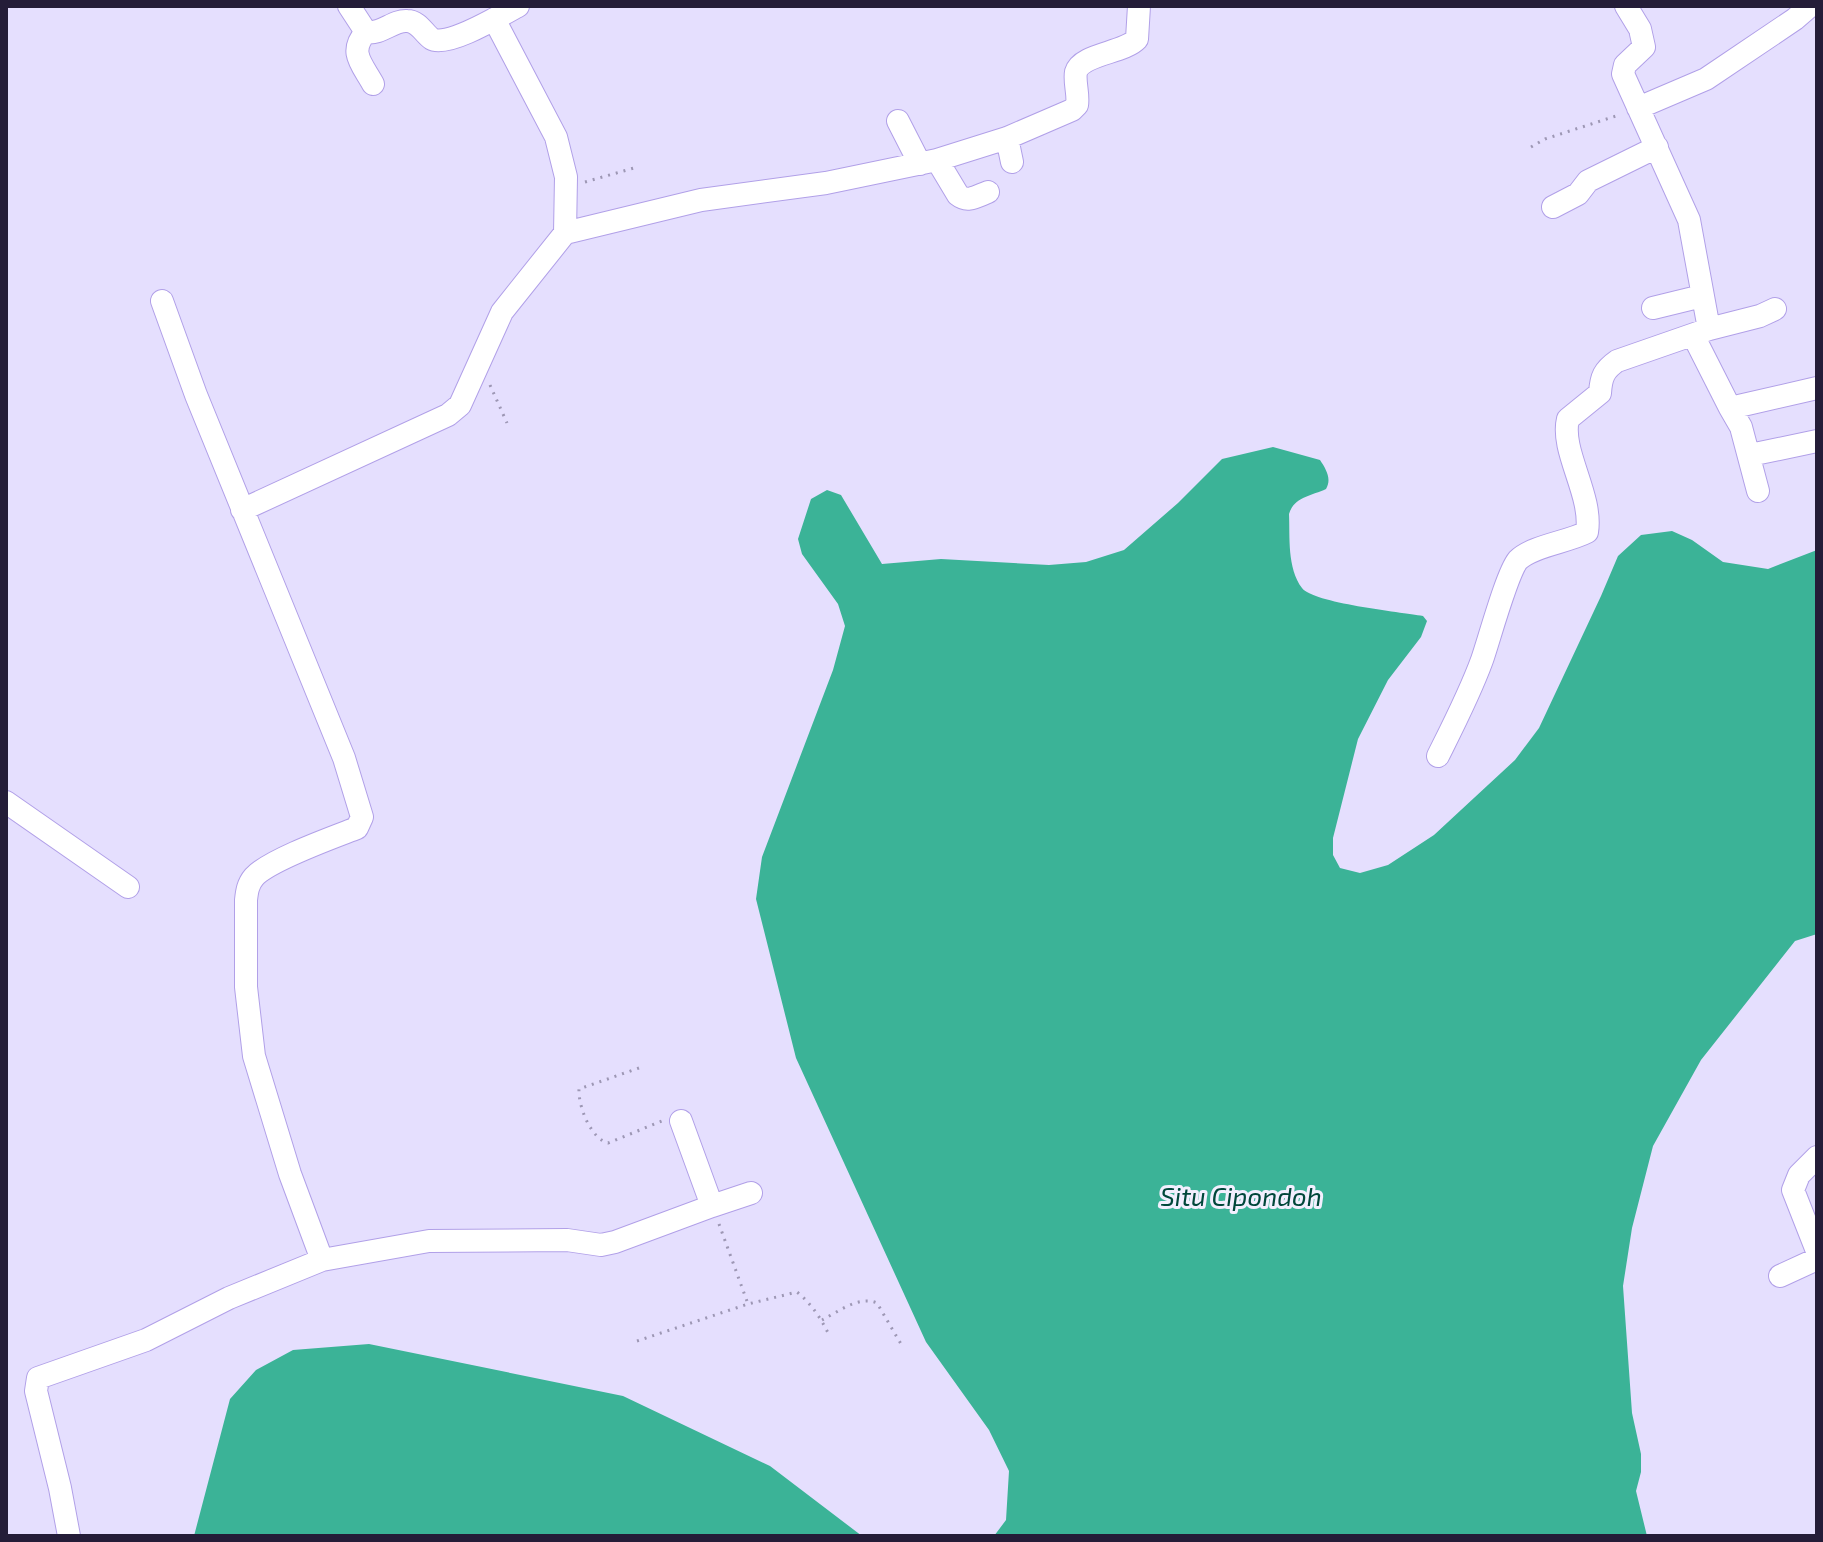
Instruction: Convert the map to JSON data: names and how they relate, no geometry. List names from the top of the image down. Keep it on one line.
{"water":["Situ Cipondoh"]}
